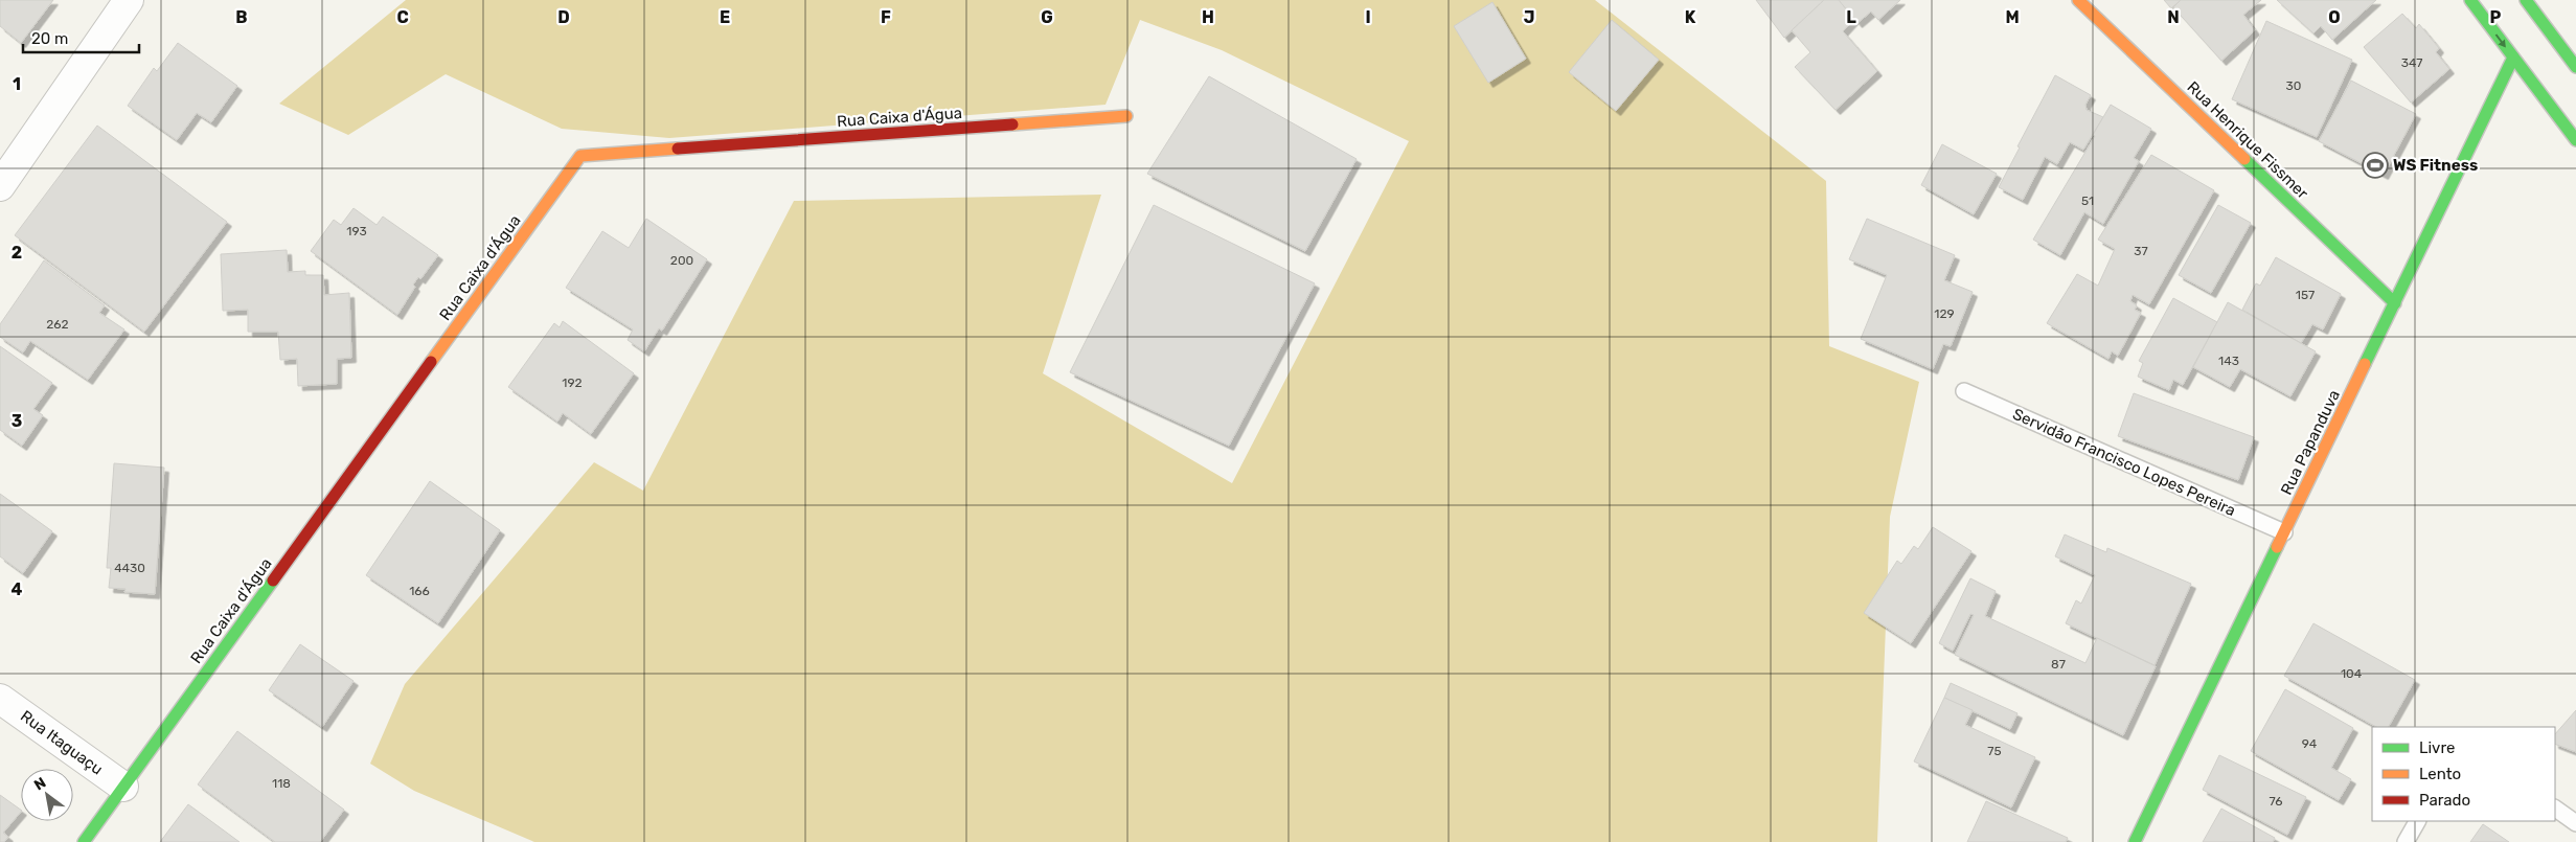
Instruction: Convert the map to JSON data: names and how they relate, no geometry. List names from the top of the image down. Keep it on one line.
{"streets":{"street":["Rua Caixa d'Água","Rua Henrique Fissmer","Rua Papanduva","Rua Itaguaçu"],"lane":["Servidão Francisco Lopes Pereira"]},"crossings":[["Rua Caixa d'Água","Rua Itaguaçu"],["Rua Henrique Fissmer","Rua Papanduva"],["Rua Papanduva","Servidão Francisco Lopes Pereira"]],"places":{"sports":["WS Fitness"]},"house_numbers":["347","30","51","193","37","200","157","129","262","143","192","4430","166","87","104","94","75","118","76"],"legend":["Livre","Lento","Parado"],"scale_bar":"20 m","north":"top left","grid":{"columns":["B","C","D","E","F","G","H","I","J","K","L","M","N","O","P"],"rows":["1","2","3","4"]}}
